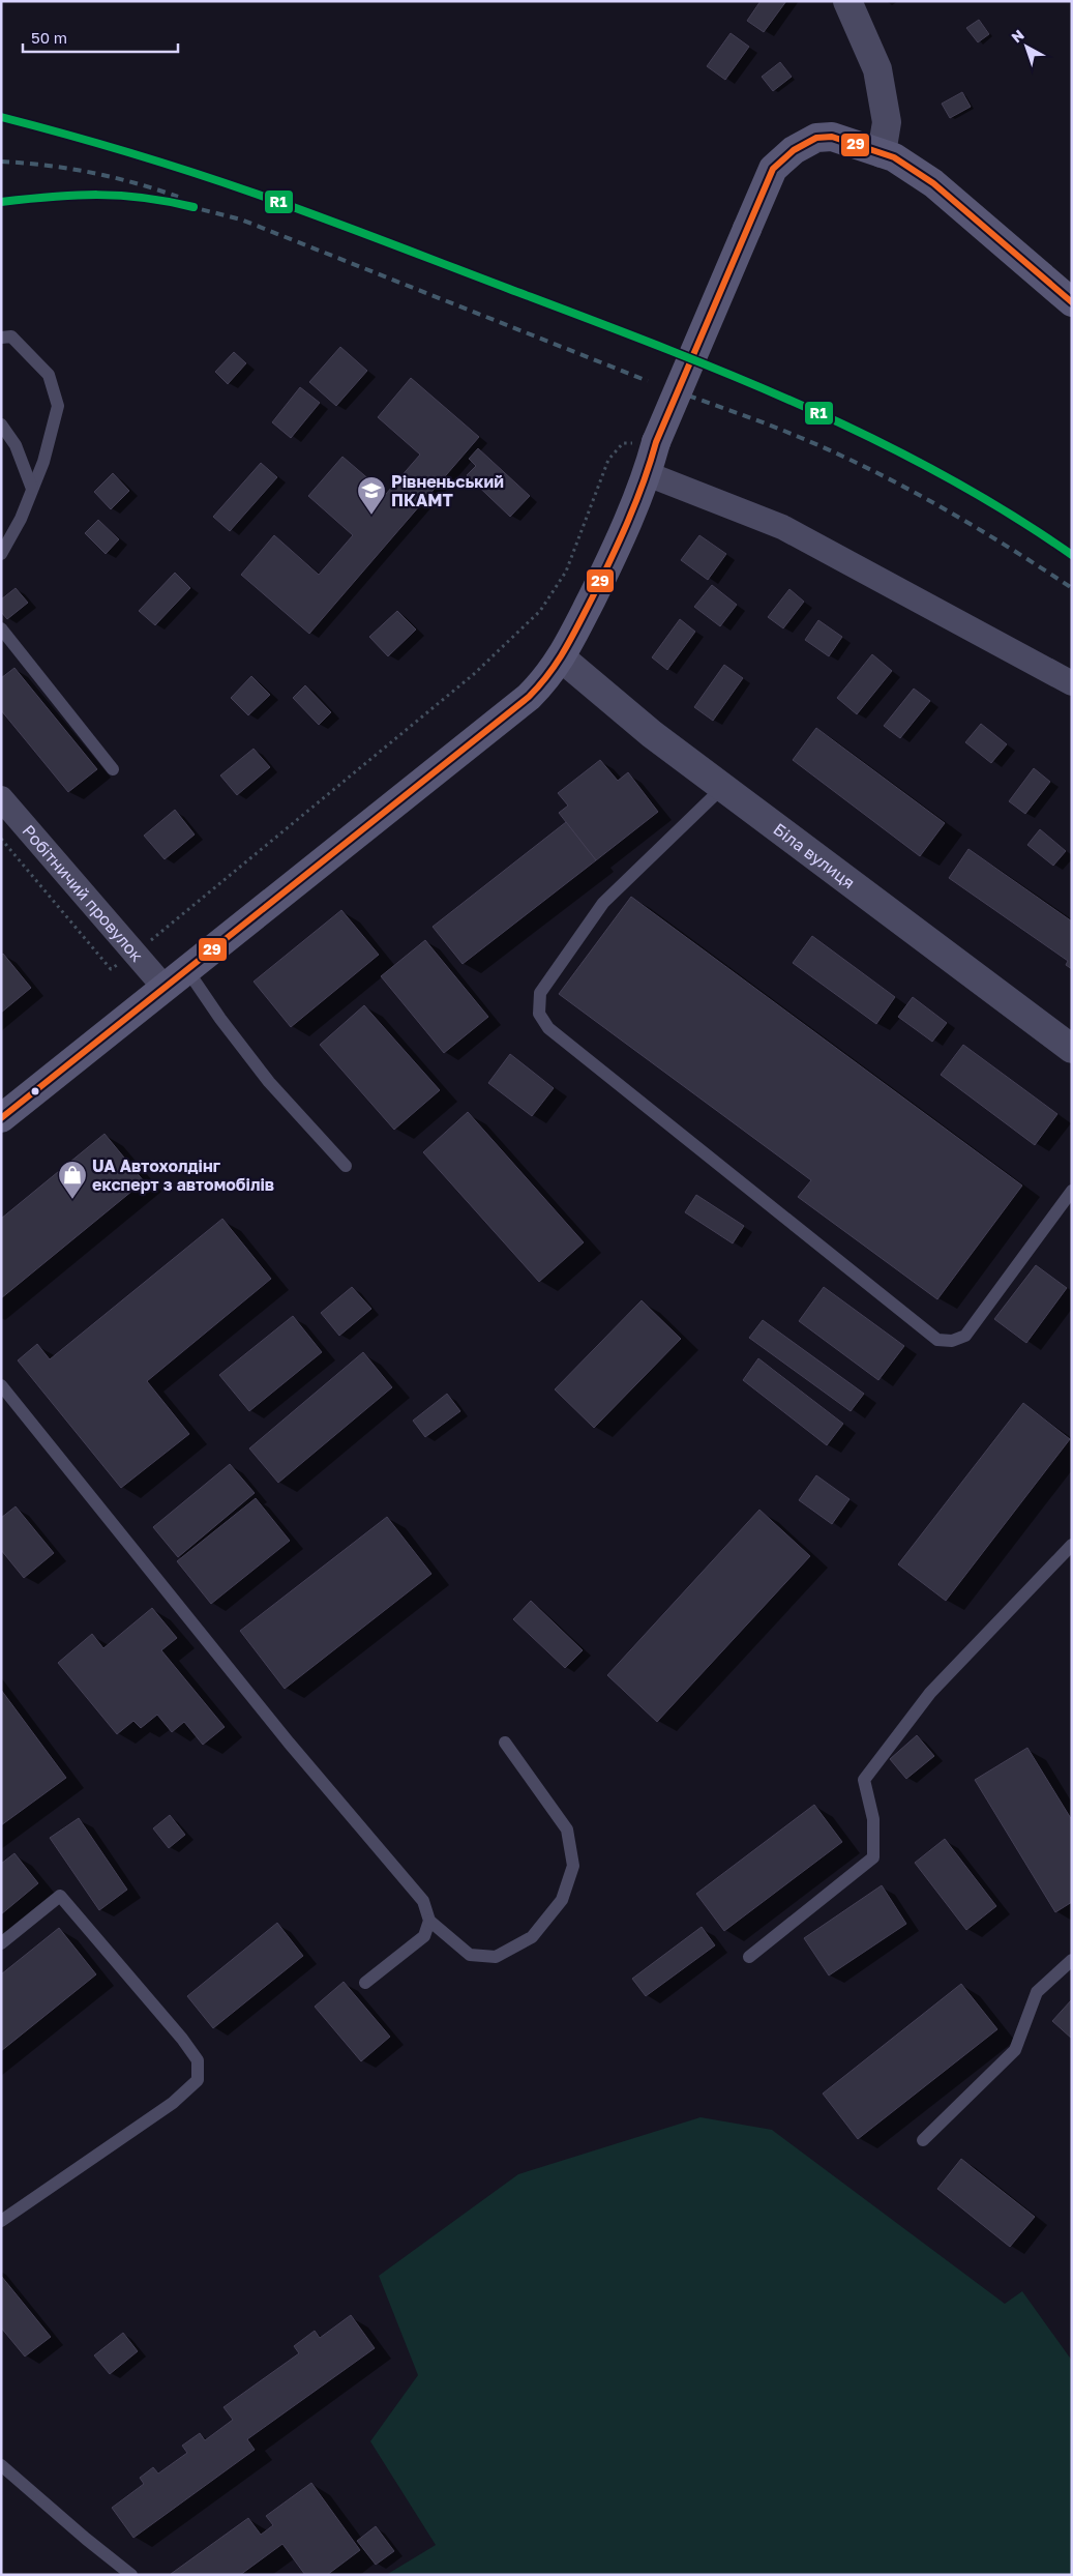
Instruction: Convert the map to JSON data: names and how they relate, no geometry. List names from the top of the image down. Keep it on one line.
{"streets":{"street":["Біла вулиця","Робітничий провулок"]},"places":{"school or university":["Рівненьський ПКАМТ"],"shop":["UA Автохолдінг експерт з автомобілів"]},"lines":["transit line R1","transit line 29"],"scale_bar":"50 m","north":"top left"}
